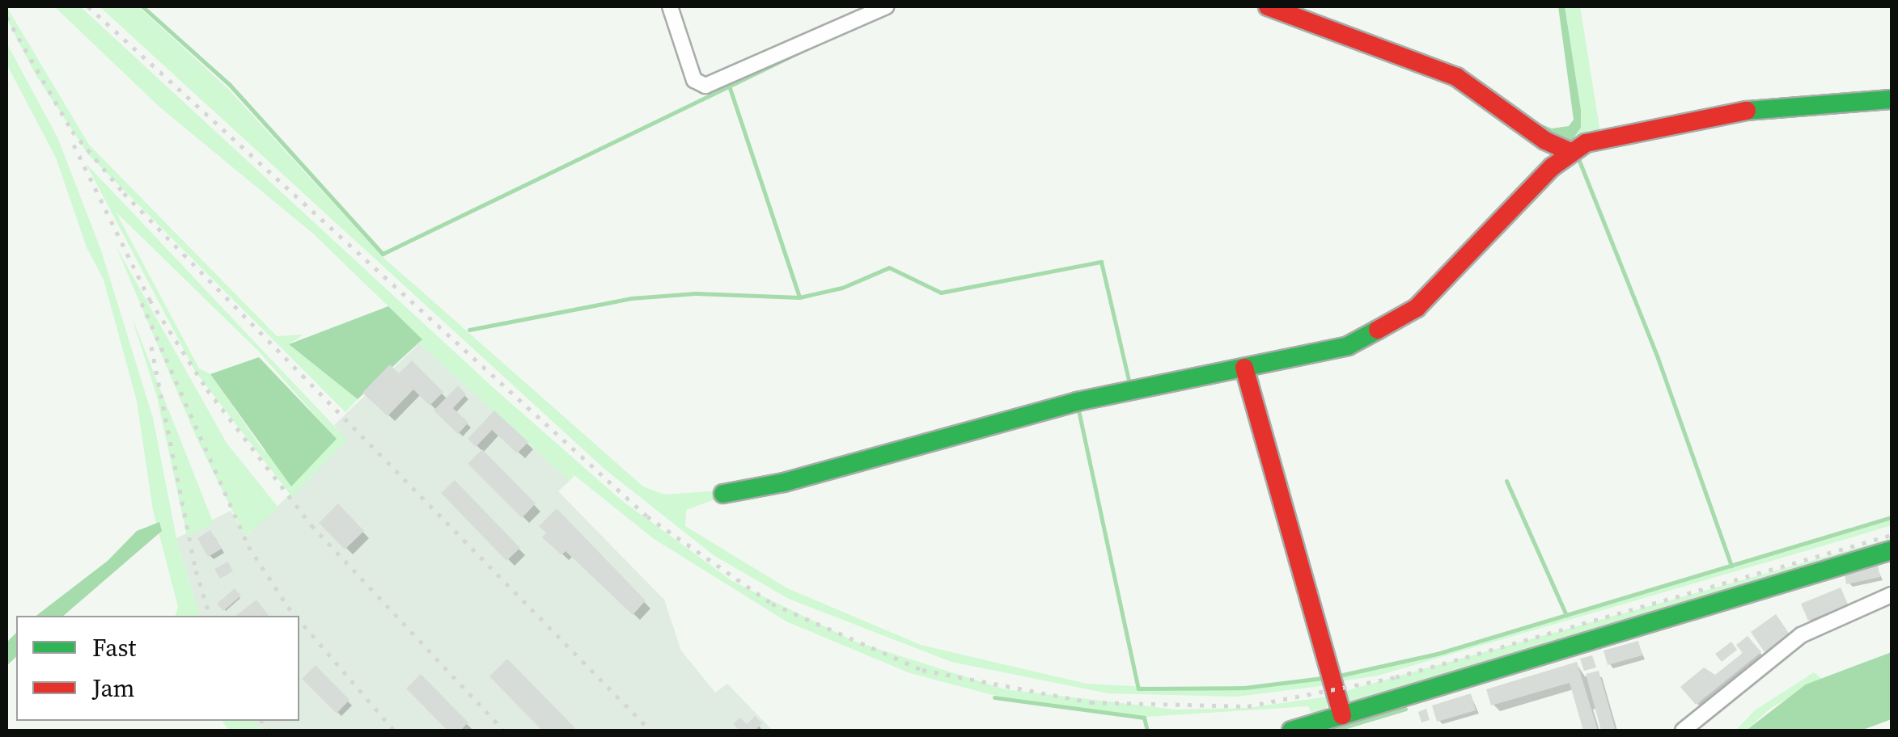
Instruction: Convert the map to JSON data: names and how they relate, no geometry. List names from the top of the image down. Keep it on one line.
{"legend":["Fast","Jam"]}
